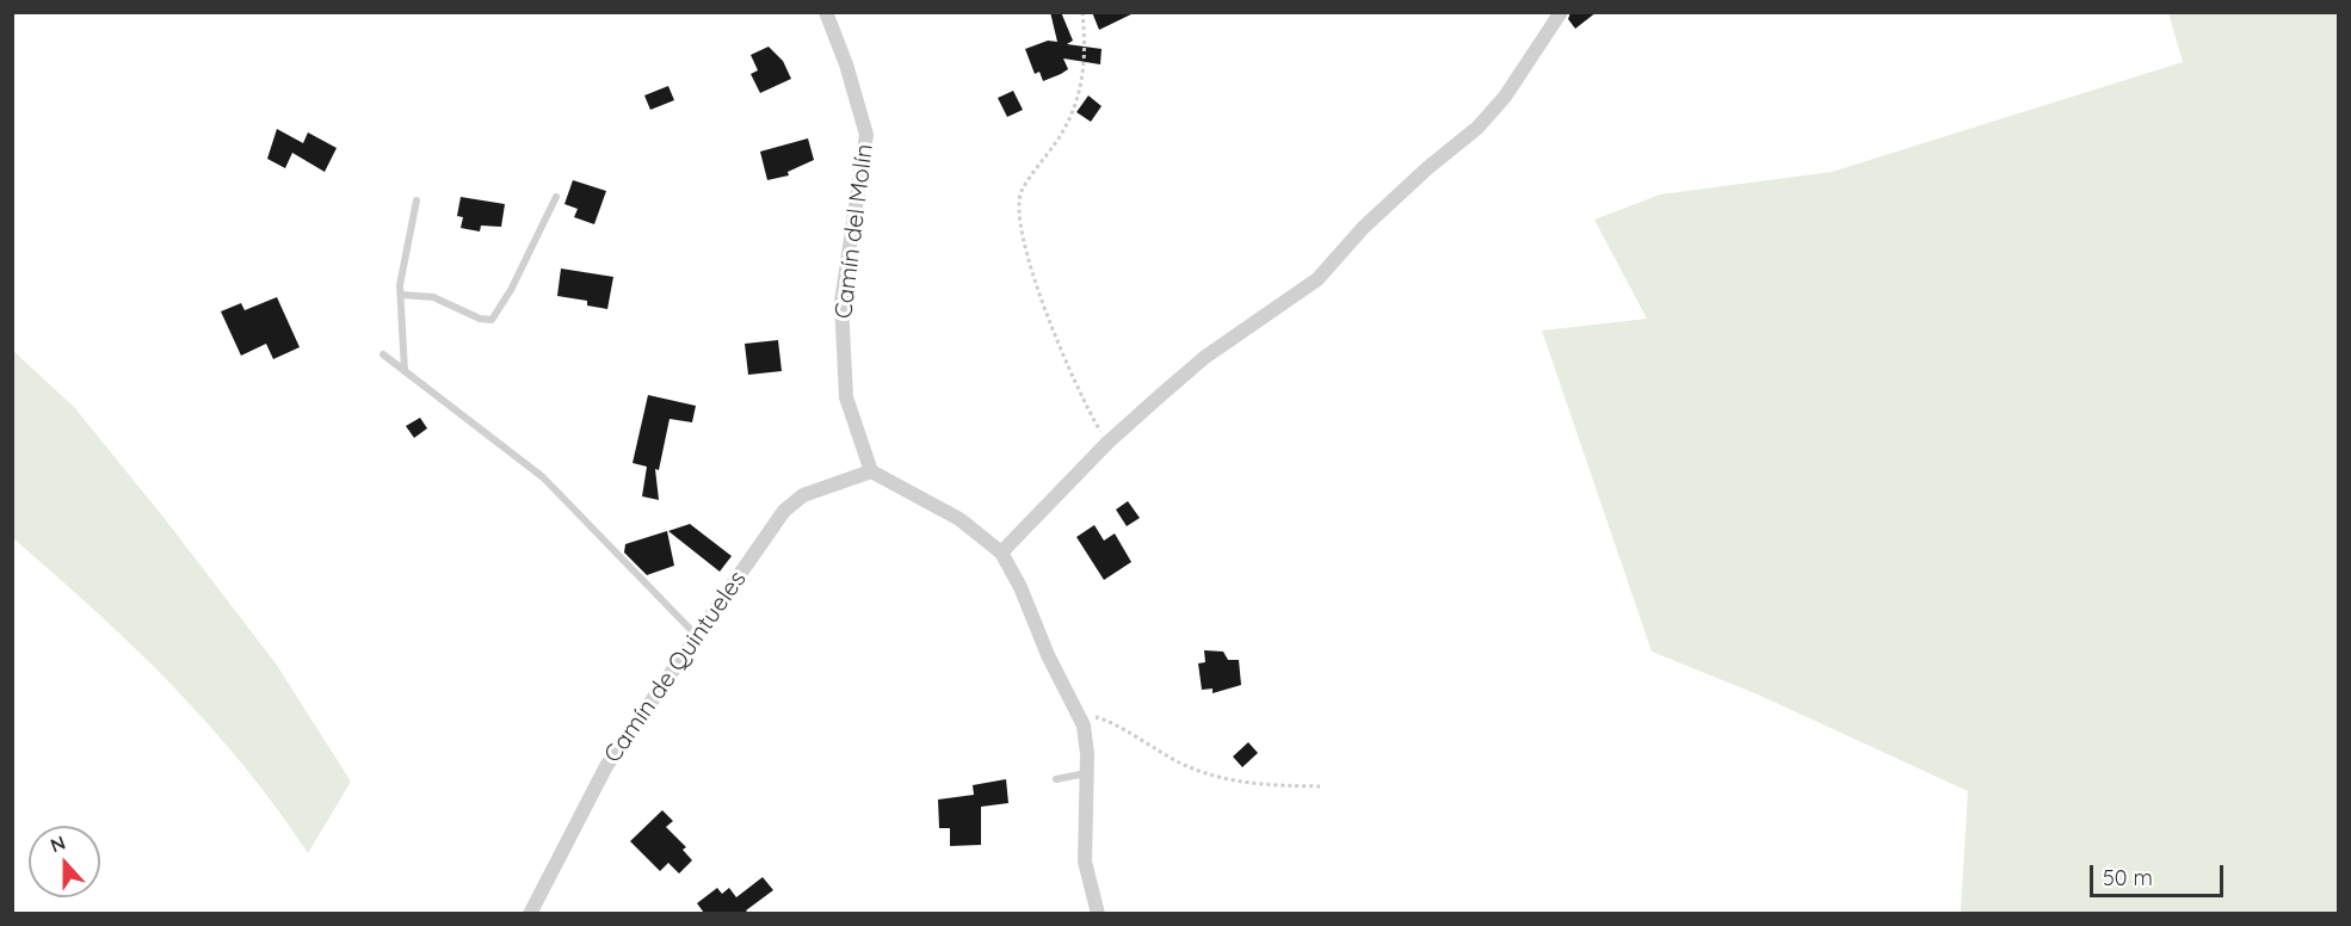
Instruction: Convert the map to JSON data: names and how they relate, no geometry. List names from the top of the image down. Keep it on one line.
{"streets":{"street":["Camín del Molín","Camín de Quintueles"]},"crossings":[["Camín del Molín","Camín de Quintueles"]],"scale_bar":"50 m","north":"top"}
